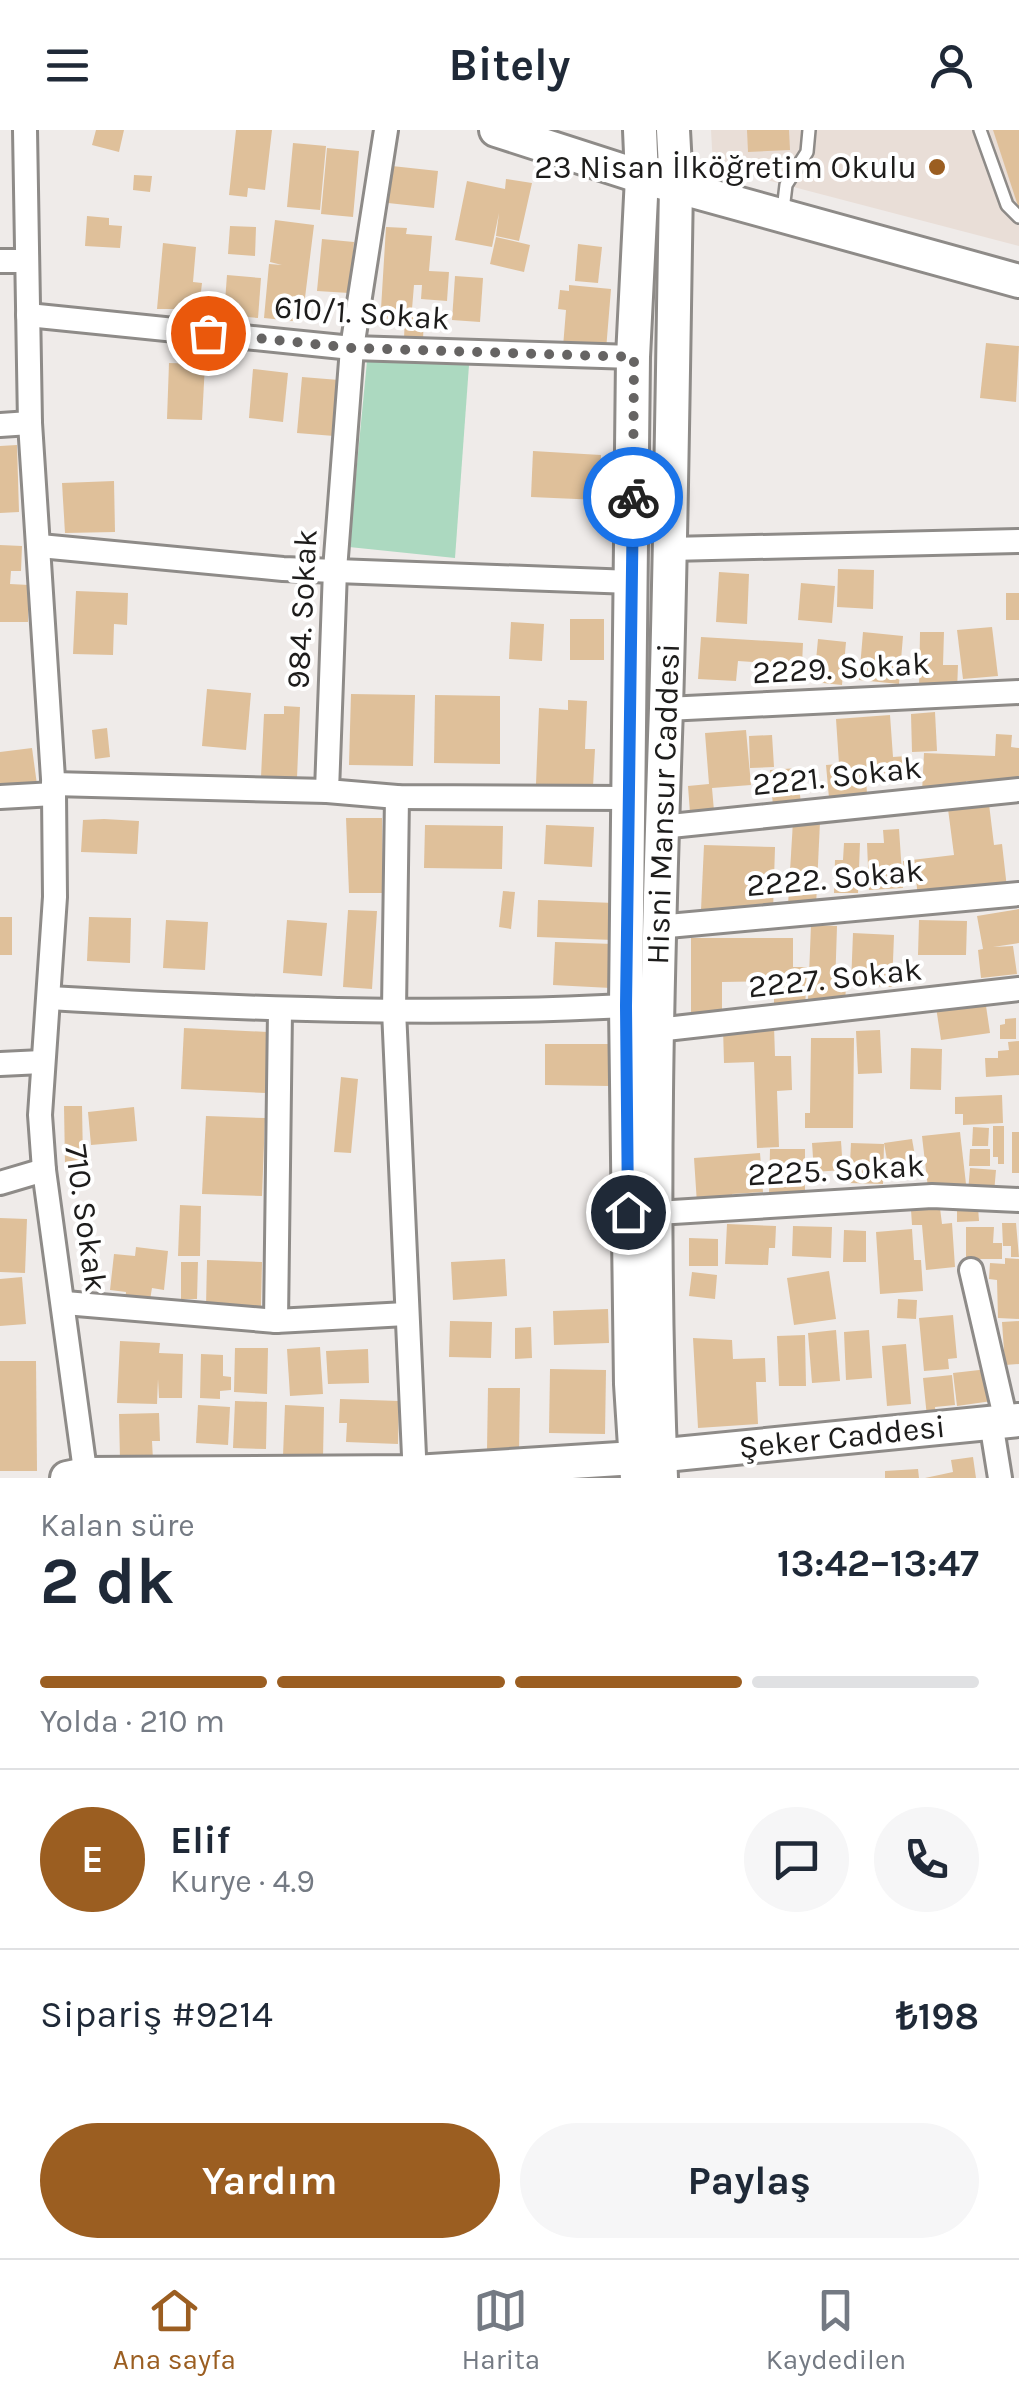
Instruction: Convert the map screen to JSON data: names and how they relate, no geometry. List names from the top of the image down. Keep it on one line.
{"streets":{"main road":["Hisni Mansur Caddesi","Şeker Caddesi"],"street":["610/1. Sokak","984. Sokak","2229. Sokak","2221. Sokak","2222. Sokak","2227. Sokak","2225. Sokak","710. Sokak"]},"crossings":[["610/1. Sokak","984. Sokak"],["610/1. Sokak","710. Sokak"],["2229. Sokak","Hisni Mansur Caddesi"],["2221. Sokak","Hisni Mansur Caddesi"],["Hisni Mansur Caddesi","2222. Sokak"],["Hisni Mansur Caddesi","2227. Sokak"],["Hisni Mansur Caddesi","2225. Sokak"],["Hisni Mansur Caddesi","Şeker Caddesi"],["710. Sokak","Şeker Caddesi"]],"places":["23 Nisan İlköğretim Okulu"],"page":{"header":"Bitely","heading":["2 dk","Kalan süre","13:42–13:47"],"panel":["Elif","Kurye · 4.9","Sipariş #9214","₺198"],"bar":"Yolda · 210 m","round":"E","buttons":["Yardım","Paylaş"],"tabs":["Ana sayfa","Harita","Kaydedilen"]}}
